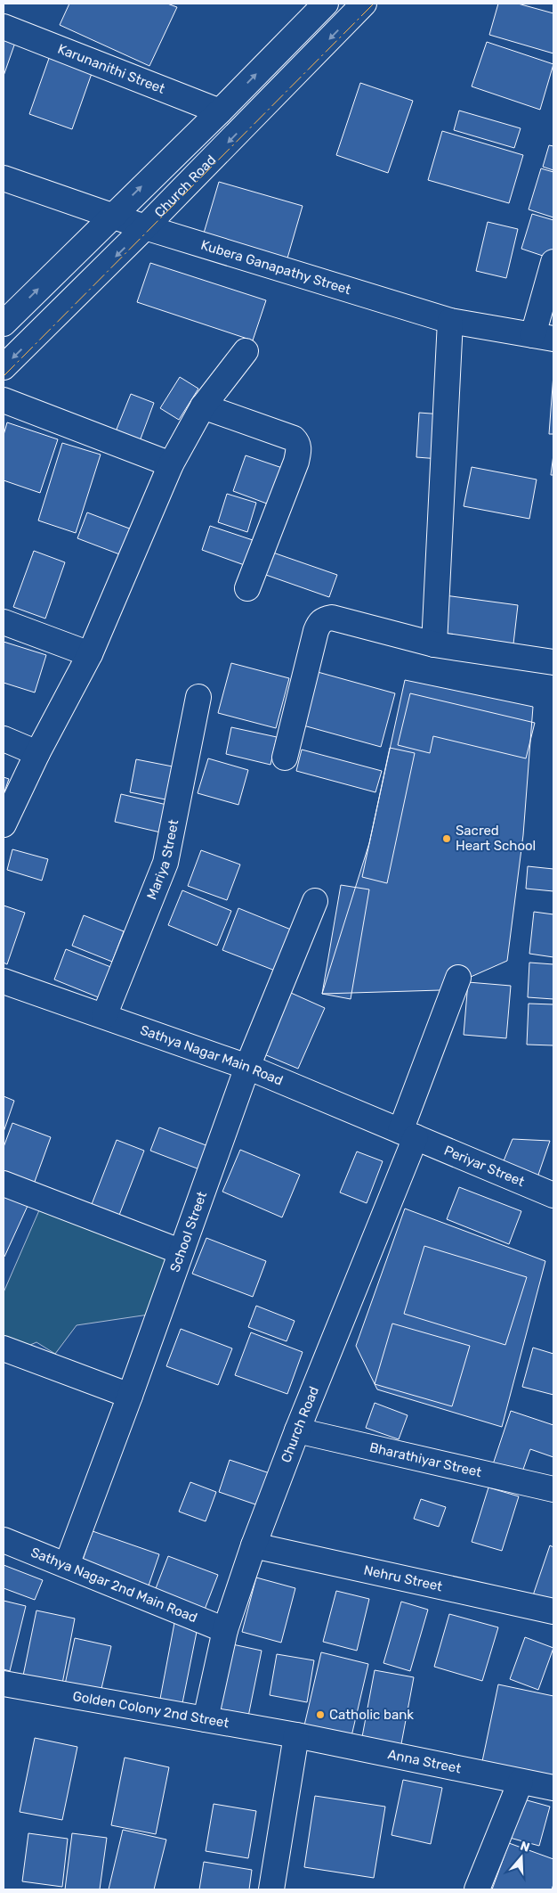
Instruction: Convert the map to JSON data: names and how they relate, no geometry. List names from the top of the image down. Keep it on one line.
{"streets":{"street":["Karunanithi Street","Church Road","Kubera Ganapathy Street","Mariya Street","Sathya Nagar Main Road","Periyar Street","School Street","Bharathiyar Street","Nehru Street","Sathya Nagar 2nd Main Road","Golden Colony 2nd Street","Anna Street"]},"crossings":[["Church Road","Kubera Ganapathy Street"],["Church Road","Sathya Nagar Main Road"],["Church Road","Periyar Street"],["Church Road","Bharathiyar Street"],["Church Road","Nehru Street"],["Church Road","Sathya Nagar 2nd Main Road"],["Church Road","Golden Colony 2nd Street"],["Mariya Street","Sathya Nagar Main Road"],["Sathya Nagar Main Road","Periyar Street"],["Sathya Nagar Main Road","School Street"],["School Street","Sathya Nagar 2nd Main Road"],["Golden Colony 2nd Street","Anna Street"]],"places":["Sacred Heart School","Catholic bank"],"north":"top"}
